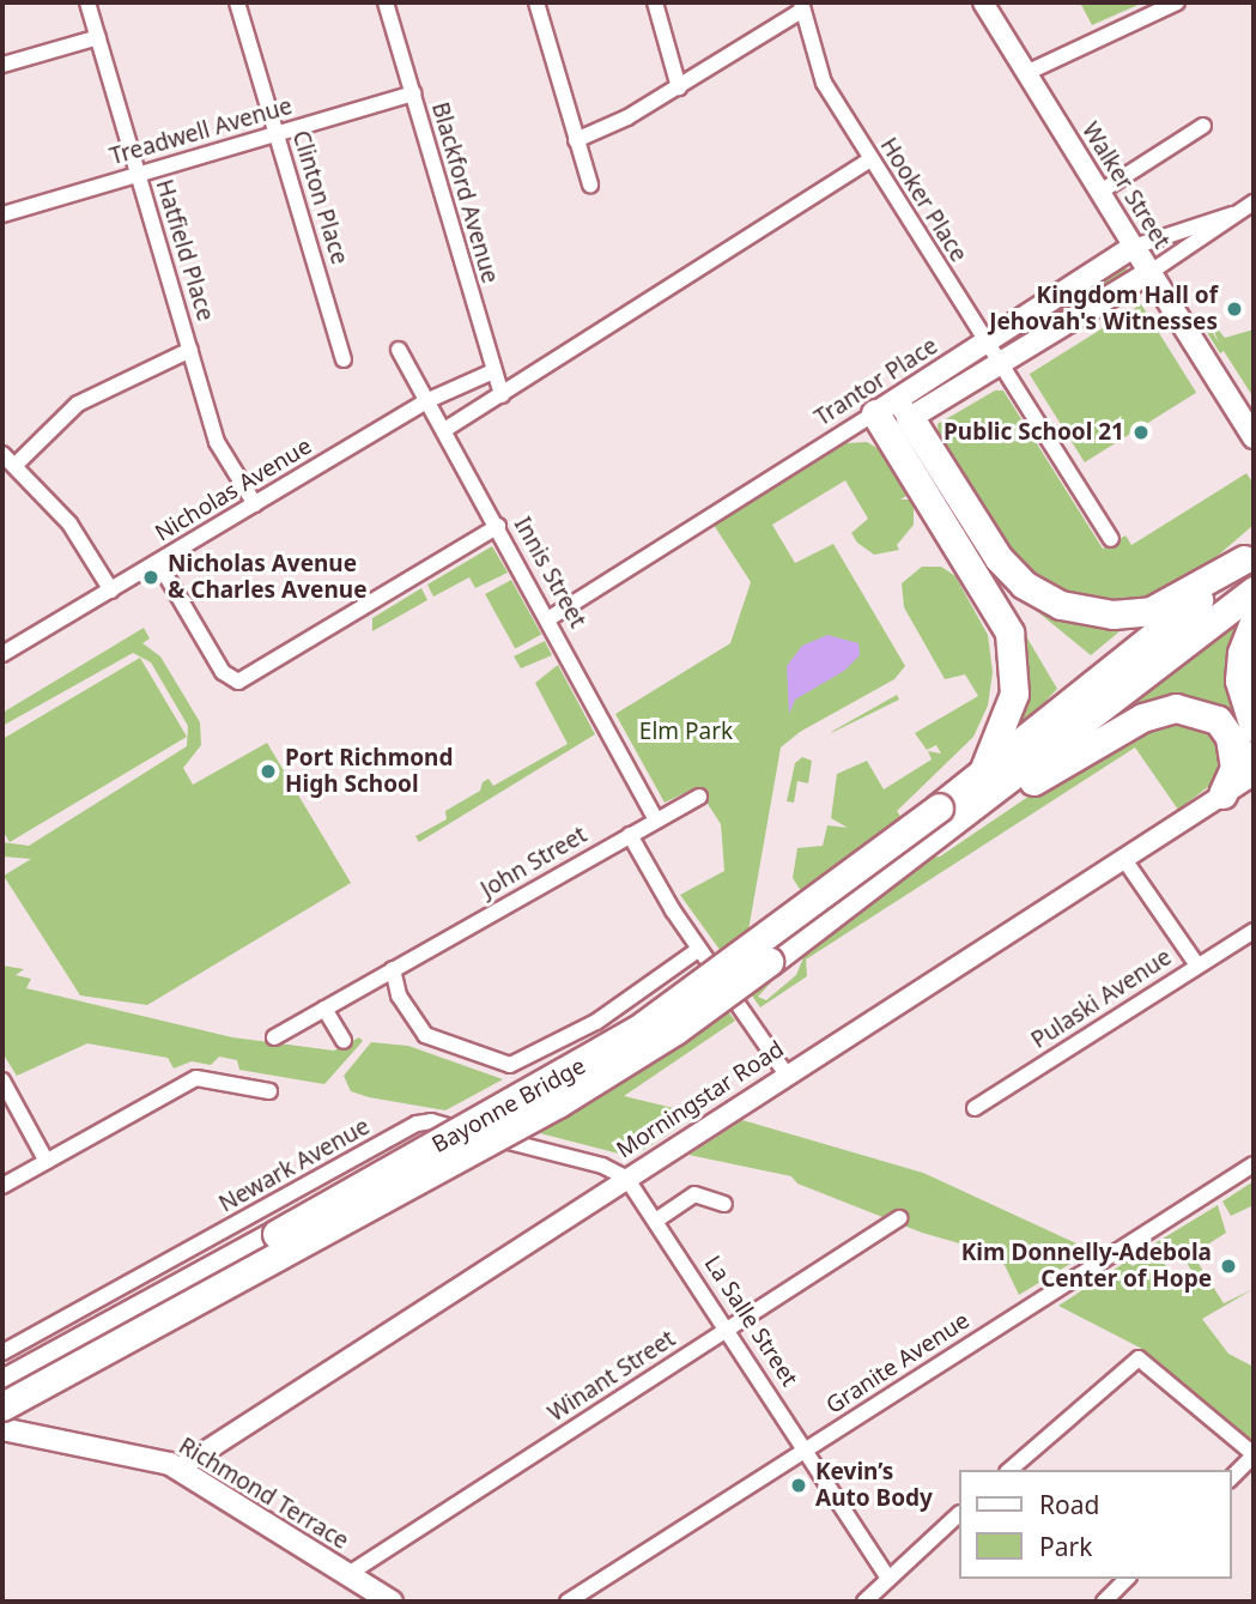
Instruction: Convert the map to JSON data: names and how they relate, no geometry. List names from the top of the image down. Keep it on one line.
{"streets":{"highway":["Bayonne Bridge"],"main road":["Walker Street","Trantor Place","Richmond Terrace"],"street":["Treadwell Avenue","Blackford Avenue","Clinton Place","Hooker Place","Hatfield Place","Nicholas Avenue","Innis Street","John Street","Pulaski Avenue","Morningstar Road","Newark Avenue","La Salle Street","Granite Avenue","Winant Street"]},"crossings":[["Treadwell Avenue","Blackford Avenue"],["Treadwell Avenue","Clinton Place"],["Treadwell Avenue","Hatfield Place"],["Walker Street","Trantor Place"],["Blackford Avenue","Nicholas Avenue"],["Hooker Place","Trantor Place"],["Hatfield Place","Nicholas Avenue"],["Trantor Place","Innis Street"],["Nicholas Avenue","Innis Street"],["Innis Street","John Street"],["Morningstar Road","Newark Avenue"],["Morningstar Road","La Salle Street"],["Morningstar Road","Richmond Terrace"],["Newark Avenue","La Salle Street"],["La Salle Street","Granite Avenue"],["La Salle Street","Winant Street"],["Winant Street","Richmond Terrace"]],"parks":["Elm Park"],"places":["Kingdom Hall of Jehovah's Witnesses","Public School 21","Nicholas Avenue & Charles Avenue","Port Richmond High School","Kim Donnelly-Adebola Center of Hope","Kevin’s Auto Body"],"legend":["Road","Park"]}
